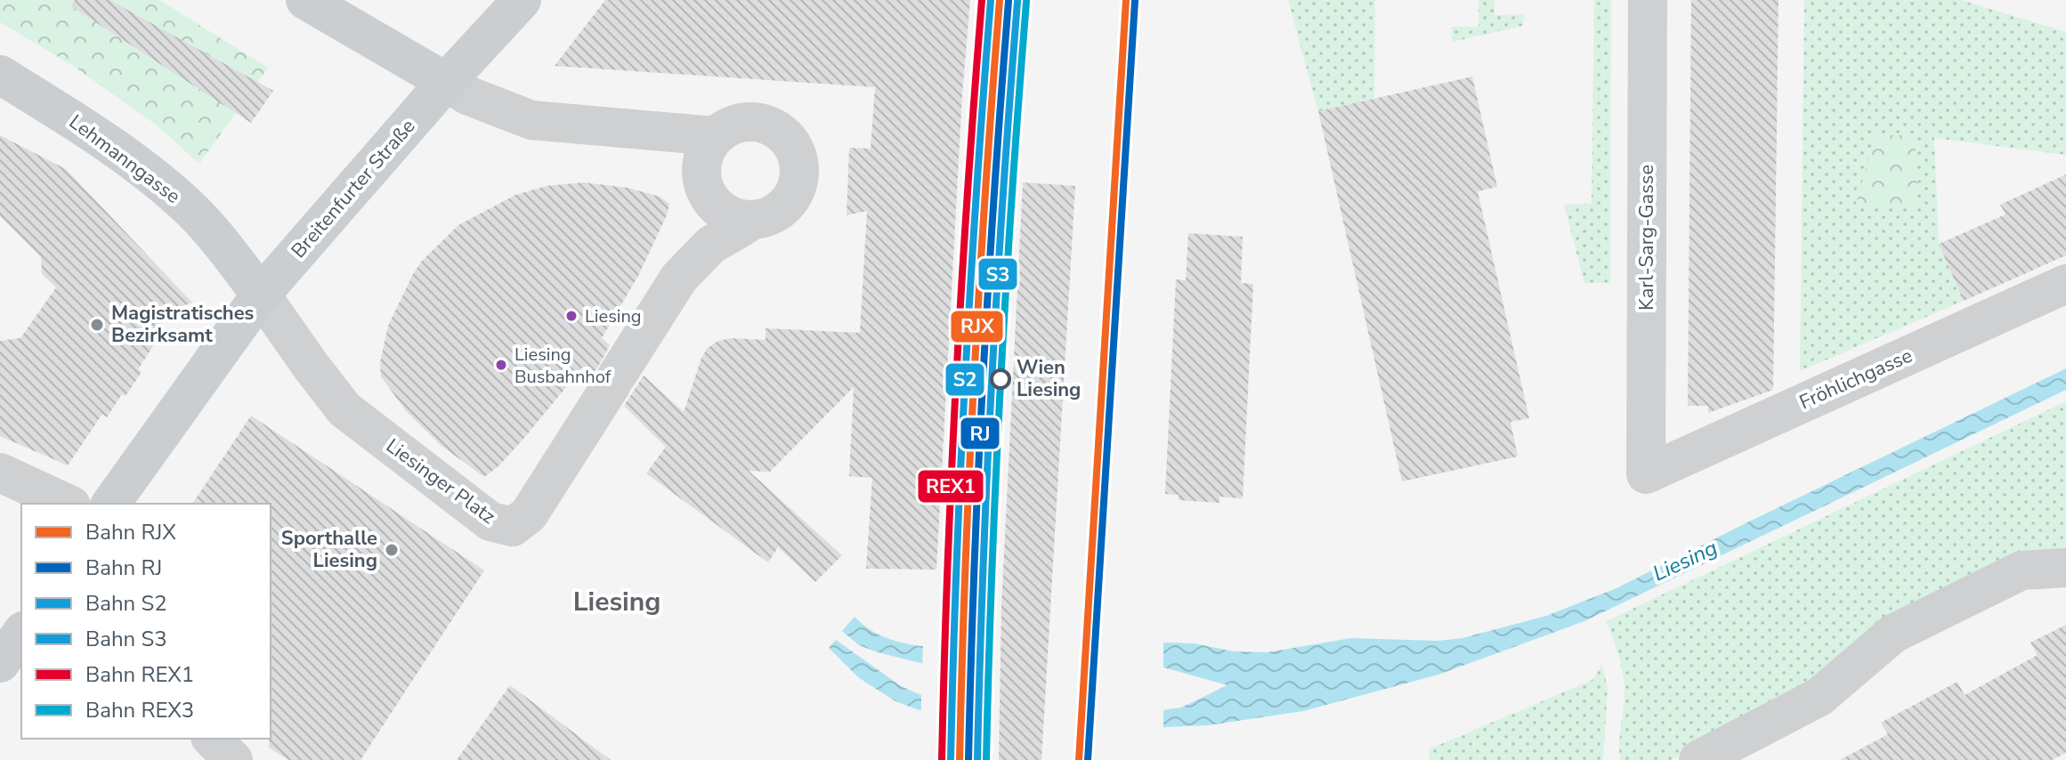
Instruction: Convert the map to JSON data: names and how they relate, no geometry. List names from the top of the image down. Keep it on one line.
{"streets":{"main road":["Lehmanngasse","Breitenfurter Straße"],"street":["Karl-Sarg-Gasse","Fröhlichgasse","Liesinger Platz"]},"crossings":[["Lehmanngasse","Breitenfurter Straße"],["Lehmanngasse","Liesinger Platz"],["Breitenfurter Straße","Liesinger Platz"],["Karl-Sarg-Gasse","Fröhlichgasse"]],"districts":["Liesing"],"water":["Liesing"],"places":["Liesing","Magistratisches Bezirksamt","Liesing Busbahnhof","Wien Liesing","Sporthalle Liesing"],"lines":["rail line RJX","rail line S2","rail line REX1","rail line RJ","rail line S3","rail line REX3"],"legend":["Bahn RJX","Bahn RJ","Bahn S2","Bahn S3","Bahn REX1","Bahn REX3"]}
